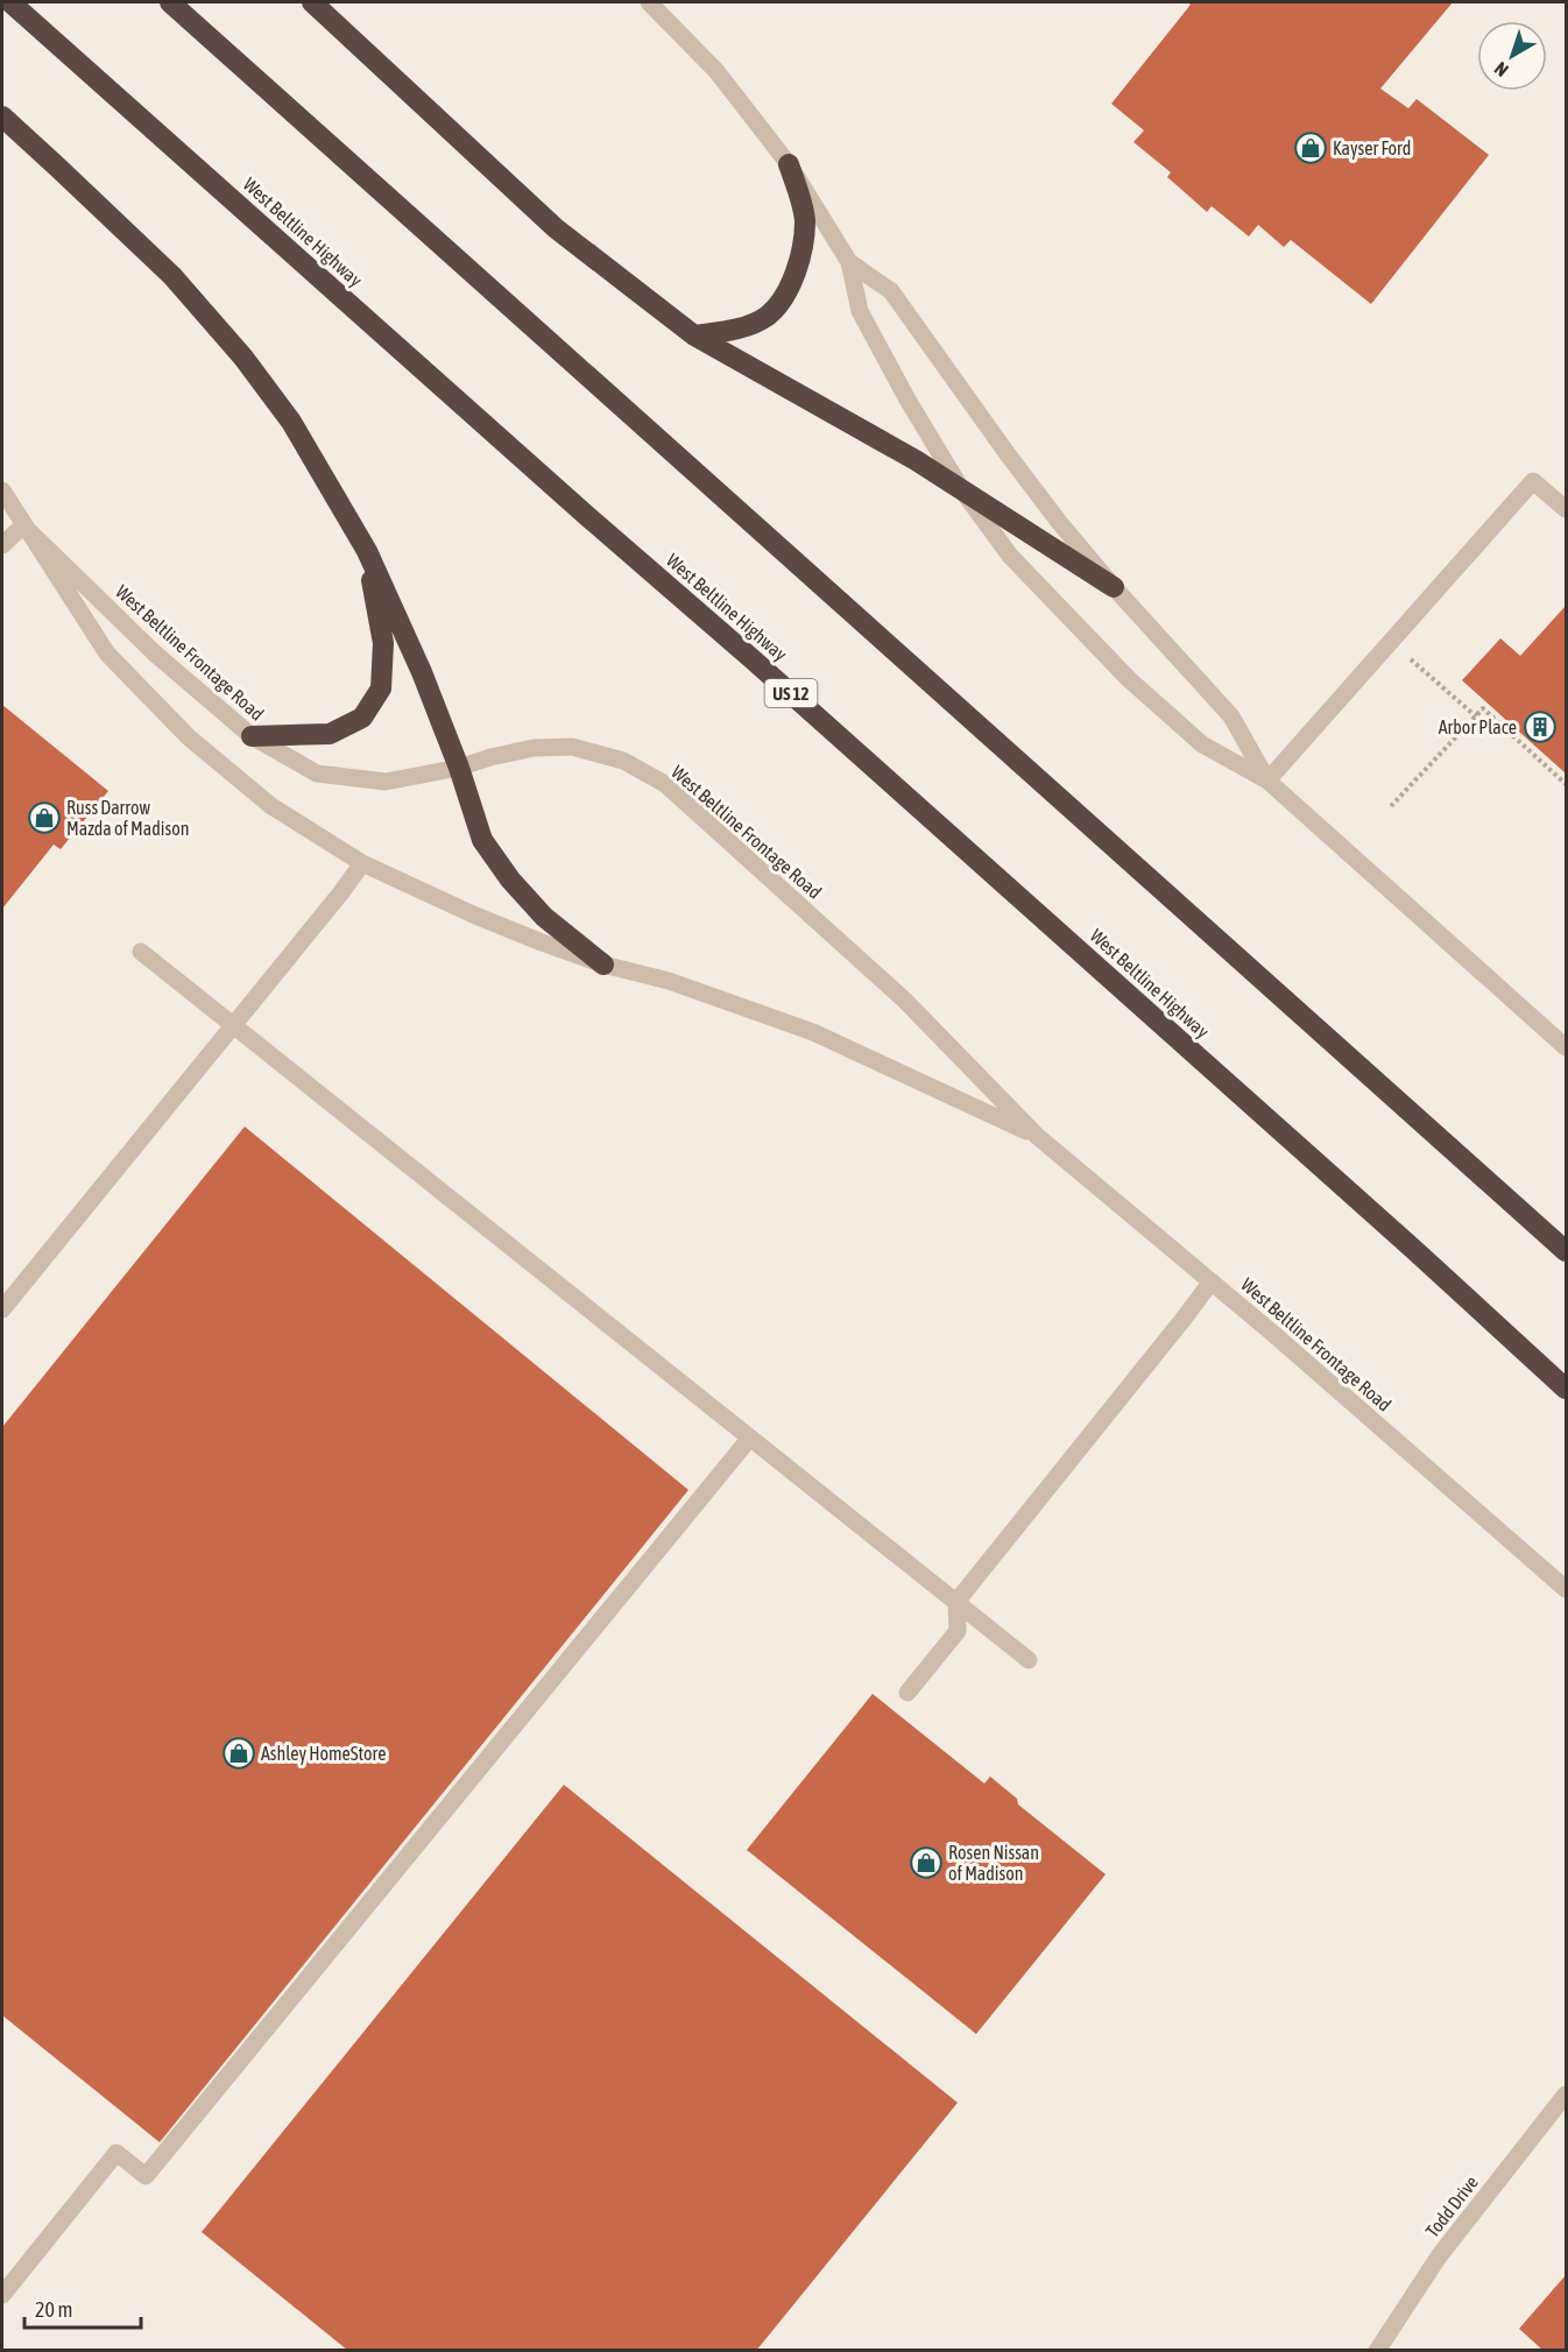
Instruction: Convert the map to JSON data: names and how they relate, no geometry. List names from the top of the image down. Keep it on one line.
{"streets":{"highway":["West Beltline Highway","US 12"],"street":["West Beltline Frontage Road","Todd Drive"]},"places":{"shop":["Kayser Ford","Russ Darrow Mazda of Madison","Ashley HomeStore","Rosen Nissan of Madison"],"building":["Arbor Place"]},"scale_bar":"20 m","north":"bottom left"}
